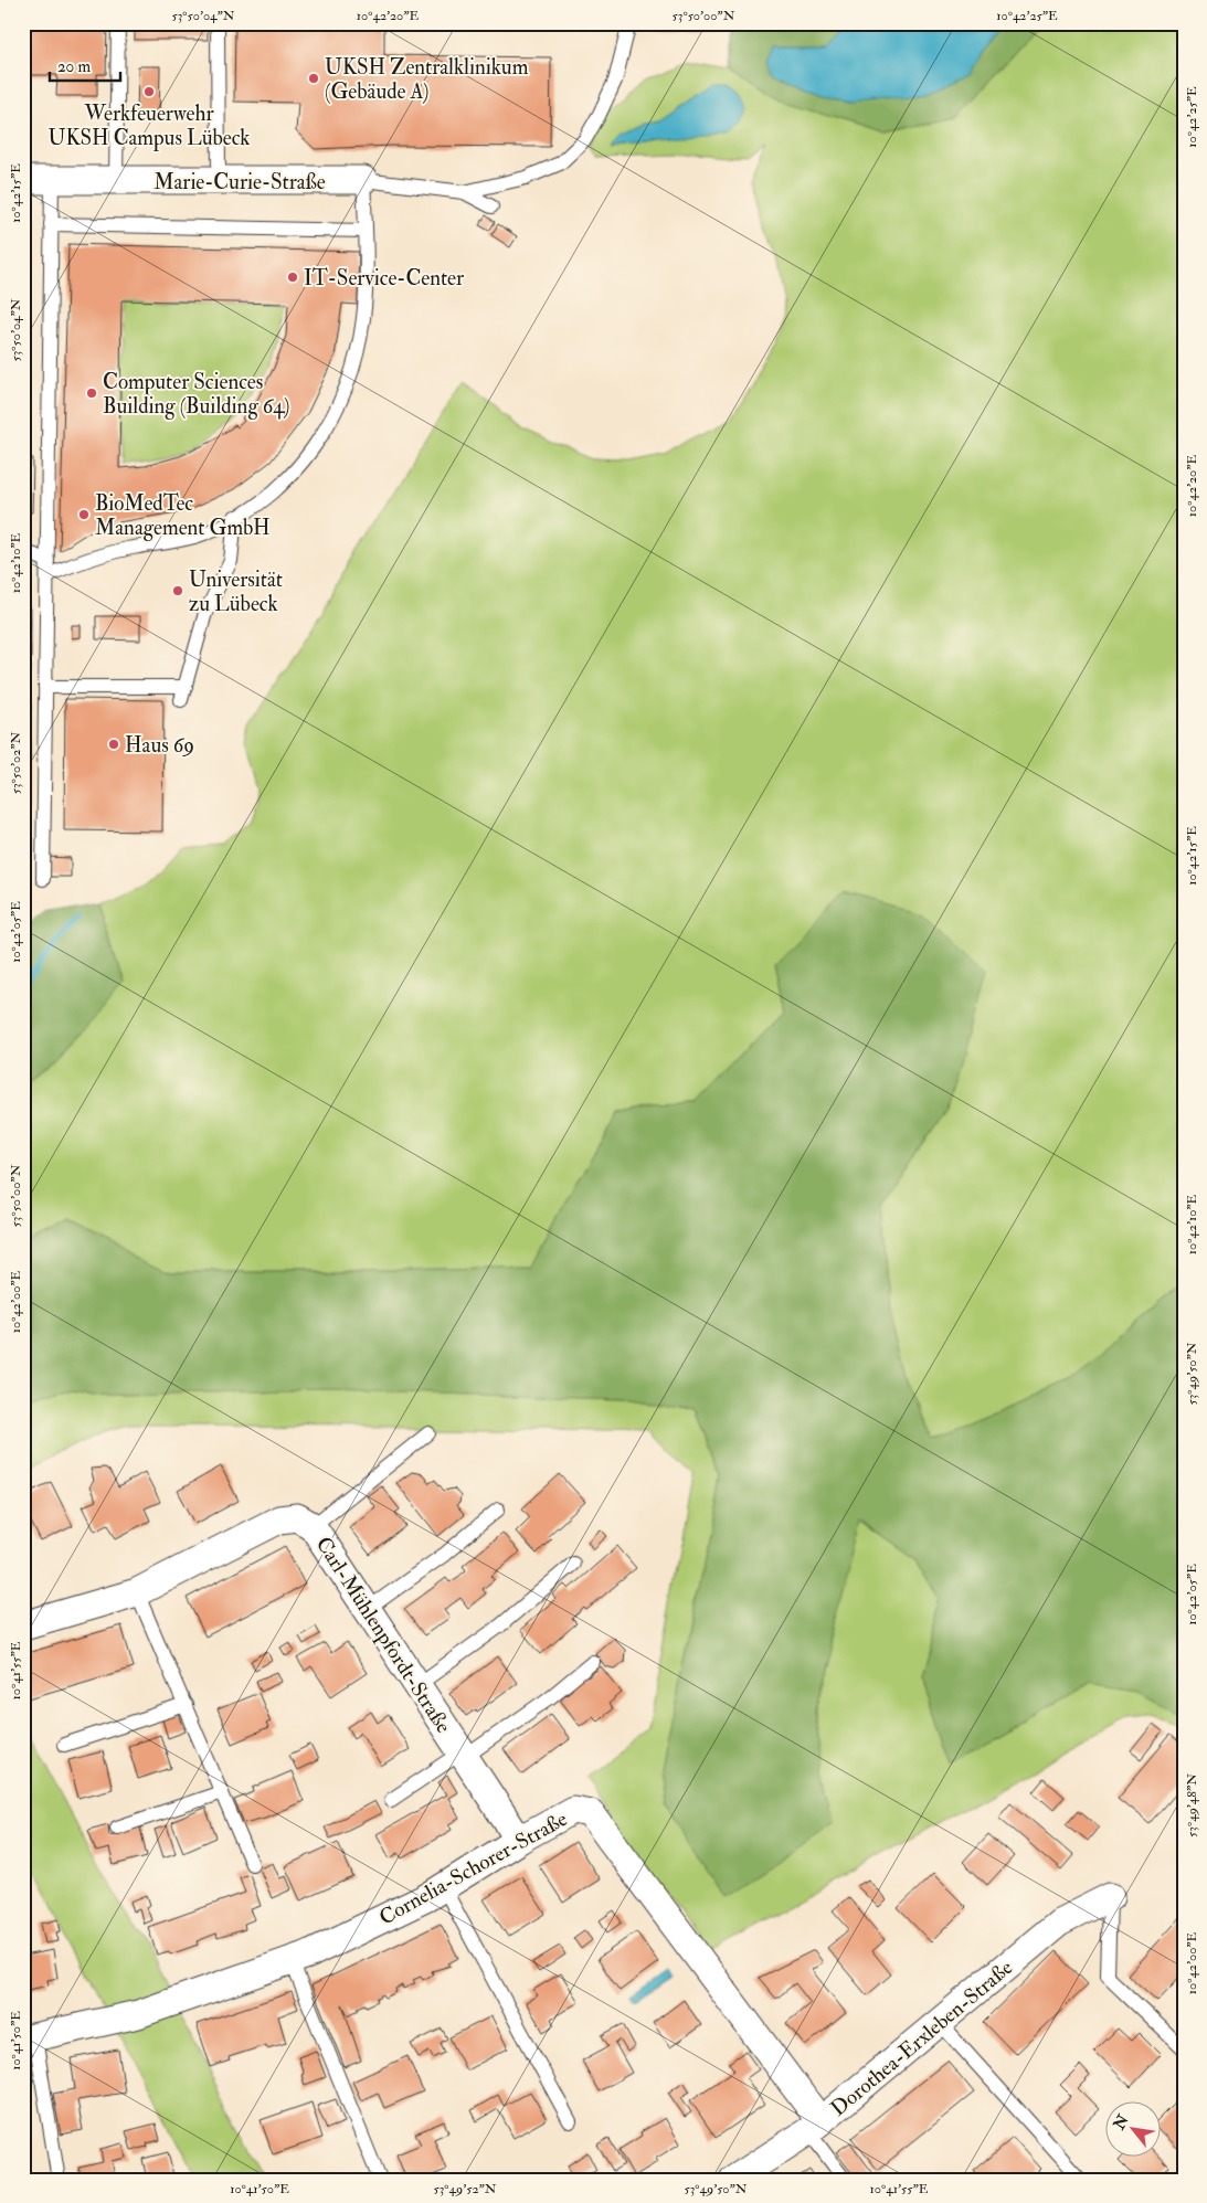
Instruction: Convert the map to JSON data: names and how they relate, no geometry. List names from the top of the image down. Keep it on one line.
{"streets":{"street":["Marie-Curie-Straße","Carl-Mühlenpfordt-Straße","Cornelia-Schorer-Straße","Dorothea-Erxleben-Straße"]},"crossings":[["Carl-Mühlenpfordt-Straße","Cornelia-Schorer-Straße"],["Cornelia-Schorer-Straße","Dorothea-Erxleben-Straße"]],"places":["UKSH Zentralklinikum (Gebäude A)","Werkfeuerwehr UKSH Campus Lübeck","IT-Service-Center","Computer Sciences Building (Building 64)","BioMedTec Management GmbH","Universität zu Lübeck","Haus 69"],"scale_bar":"20 m","north":"top left","coordinates":["53°50'04\"N","10°42'20\"E","53°50'00\"N","10°42'25\"E","10°42'15\"E","10°42'10\"E","53°50'02\"N","10°42'05\"E","10°42'00\"E","53°49'50\"N","10°41'55\"E","53°49'48\"N","10°41'50\"E","53°49'52\"N"]}
